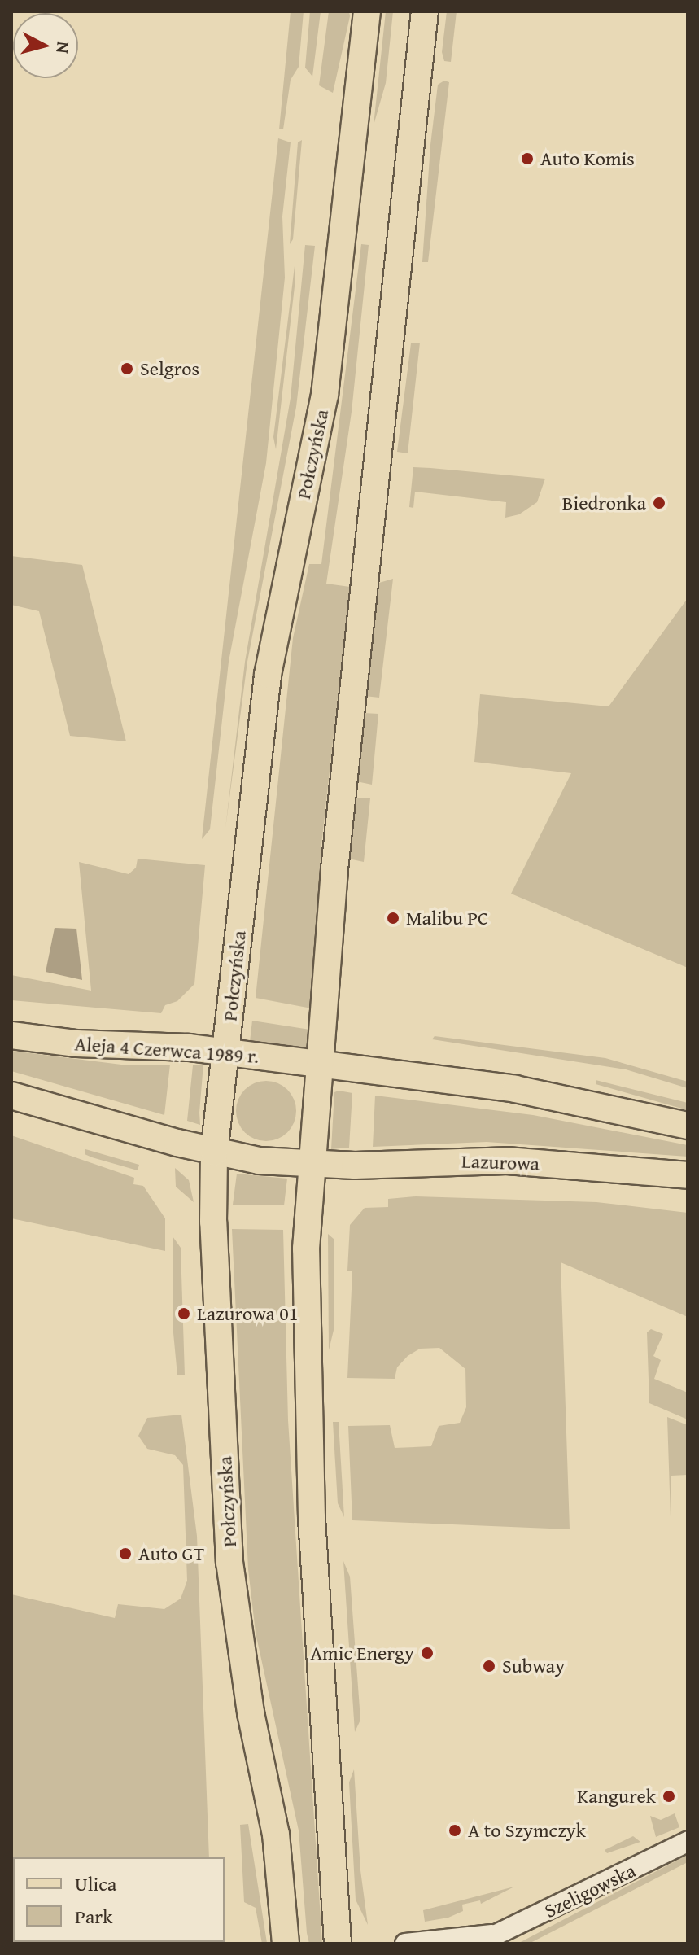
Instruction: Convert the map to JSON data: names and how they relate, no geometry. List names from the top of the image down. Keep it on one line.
{"streets":{"main road":["Połczyńska","Aleja 4 Czerwca 1989 r.","Lazurowa"],"street":["Szeligowska"]},"crossings":[["Połczyńska","Aleja 4 Czerwca 1989 r."]],"places":["Auto Komis","Selgros","Biedronka","Malibu PC","Lazurowa 01","Auto GT","Amic Energy","Subway","Kangurek","A to Szymczyk"],"legend":["Ulica","Park"],"north":"right"}
